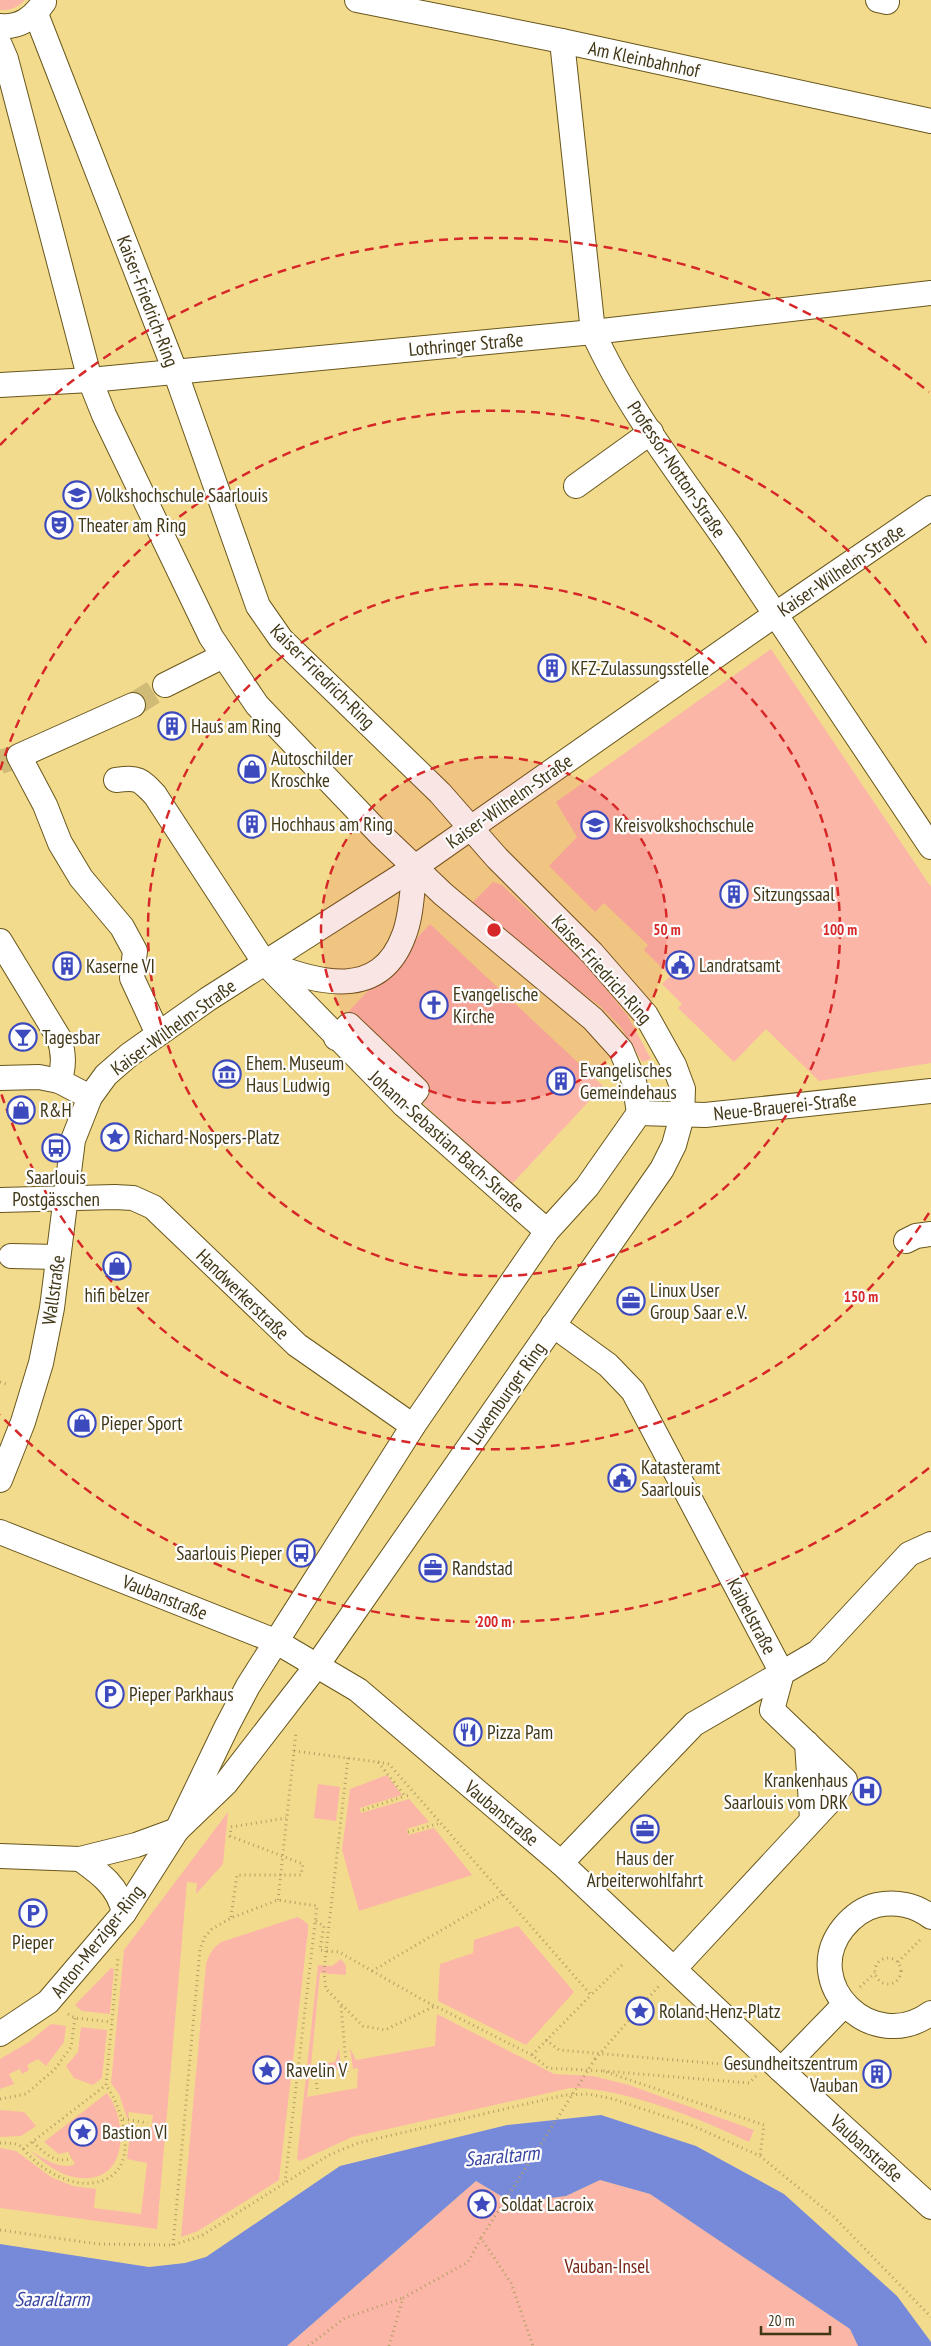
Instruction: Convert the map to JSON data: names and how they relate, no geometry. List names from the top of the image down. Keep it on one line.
{"streets":{"street":["Am Kleinbahnhof","Kaiser-Friedrich-Ring","Lothringer Straße","Professor-Notton-Straße","Kaiser-Wilhelm-Straße","Neue-Brauerei-Straße","Johann-Sebastian-Bach-Straße","Wallstraße","Handwerkerstraße","Luxemburger Ring","Vaubanstraße","Kaibelstraße","Anton-Merziger-Ring"]},"crossings":[["Am Kleinbahnhof","Professor-Notton-Straße"],["Kaiser-Friedrich-Ring","Lothringer Straße"],["Kaiser-Friedrich-Ring","Kaiser-Wilhelm-Straße"],["Kaiser-Friedrich-Ring","Neue-Brauerei-Straße"],["Kaiser-Friedrich-Ring","Luxemburger Ring"],["Lothringer Straße","Professor-Notton-Straße"],["Professor-Notton-Straße","Kaiser-Wilhelm-Straße"],["Kaiser-Wilhelm-Straße","Johann-Sebastian-Bach-Straße"],["Kaiser-Wilhelm-Straße","Wallstraße"],["Neue-Brauerei-Straße","Luxemburger Ring"],["Wallstraße","Handwerkerstraße"],["Luxemburger Ring","Vaubanstraße"],["Luxemburger Ring","Kaibelstraße"],["Luxemburger Ring","Anton-Merziger-Ring"],["Vaubanstraße","Kaibelstraße"],["Vaubanstraße","Anton-Merziger-Ring"]],"water":["Saaraltarm"],"parks":["Vauban-Insel"],"places":{"school or university":["Volkshochschule Saarlouis","Kreisvolkshochschule"],"theatre":["Theater am Ring"],"building":["KFZ-Zulassungsstelle","Haus am Ring","Hochhaus am Ring","Sitzungssaal","Kaserne VI","Evangelisches Gemeindehaus","Gesundheitszentrum Vauban"],"shop":["Autoschilder Kroschke","R&H","hifi belzer","Pieper Sport"],"public building":["Landratsamt","Katasteramt Saarlouis"],"church":["Evangelische Kirche"],"bar":["Tagesbar"],"museum":["Ehem. Museum Haus Ludwig"],"place":["Richard-Nospers-Platz","Roland-Henz-Platz","Ravelin V","Bastion VI","Soldat Lacroix"],"bus stop":["Saarlouis Postgässchen","Saarlouis Pieper"],"office":["Linux User Group Saar e.V.","Randstad","Haus der Arbeiterwohlfahrt"],"parking":["Pieper Parkhaus","Pieper"],"restaurant":["Pizza Pam"],"hospital":["Krankenhaus Saarlouis vom DRK"]},"scale_bar":"20 m","rings":["50 m","100 m","150 m","200 m"]}
